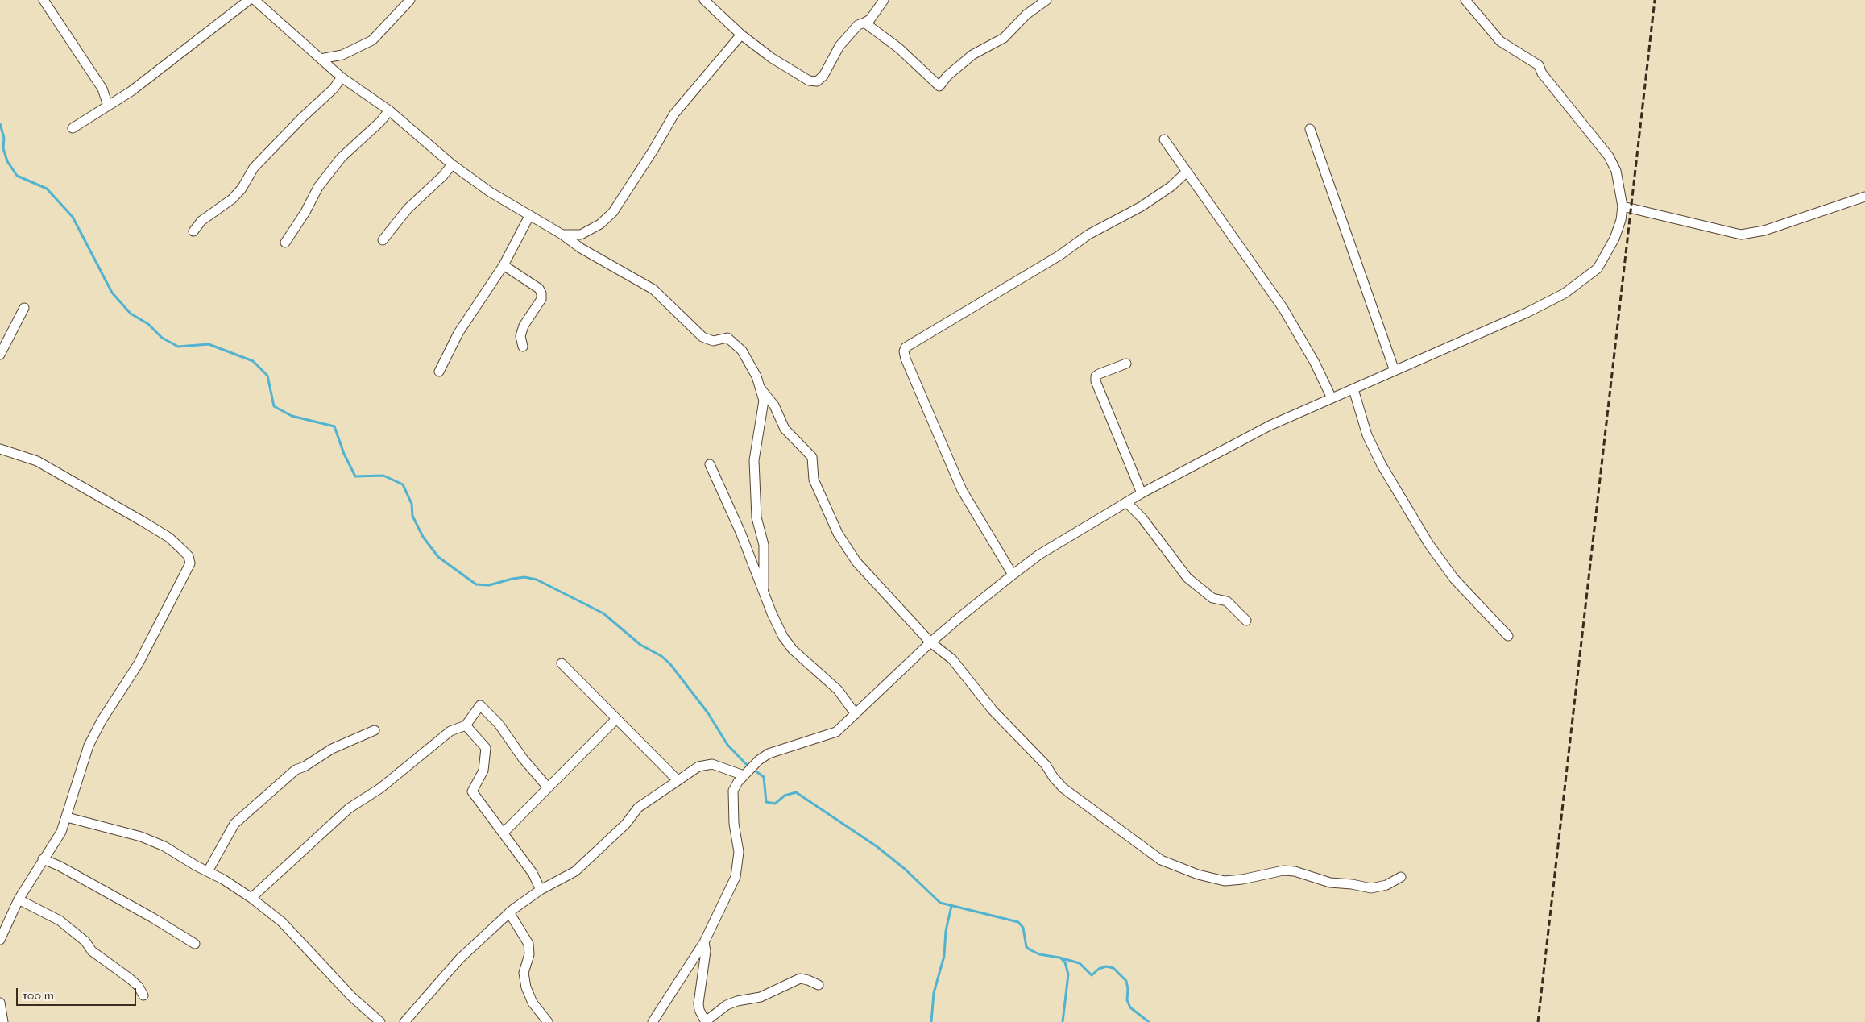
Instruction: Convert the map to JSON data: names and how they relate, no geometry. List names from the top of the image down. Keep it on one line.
{"scale_bar":"100 m"}
